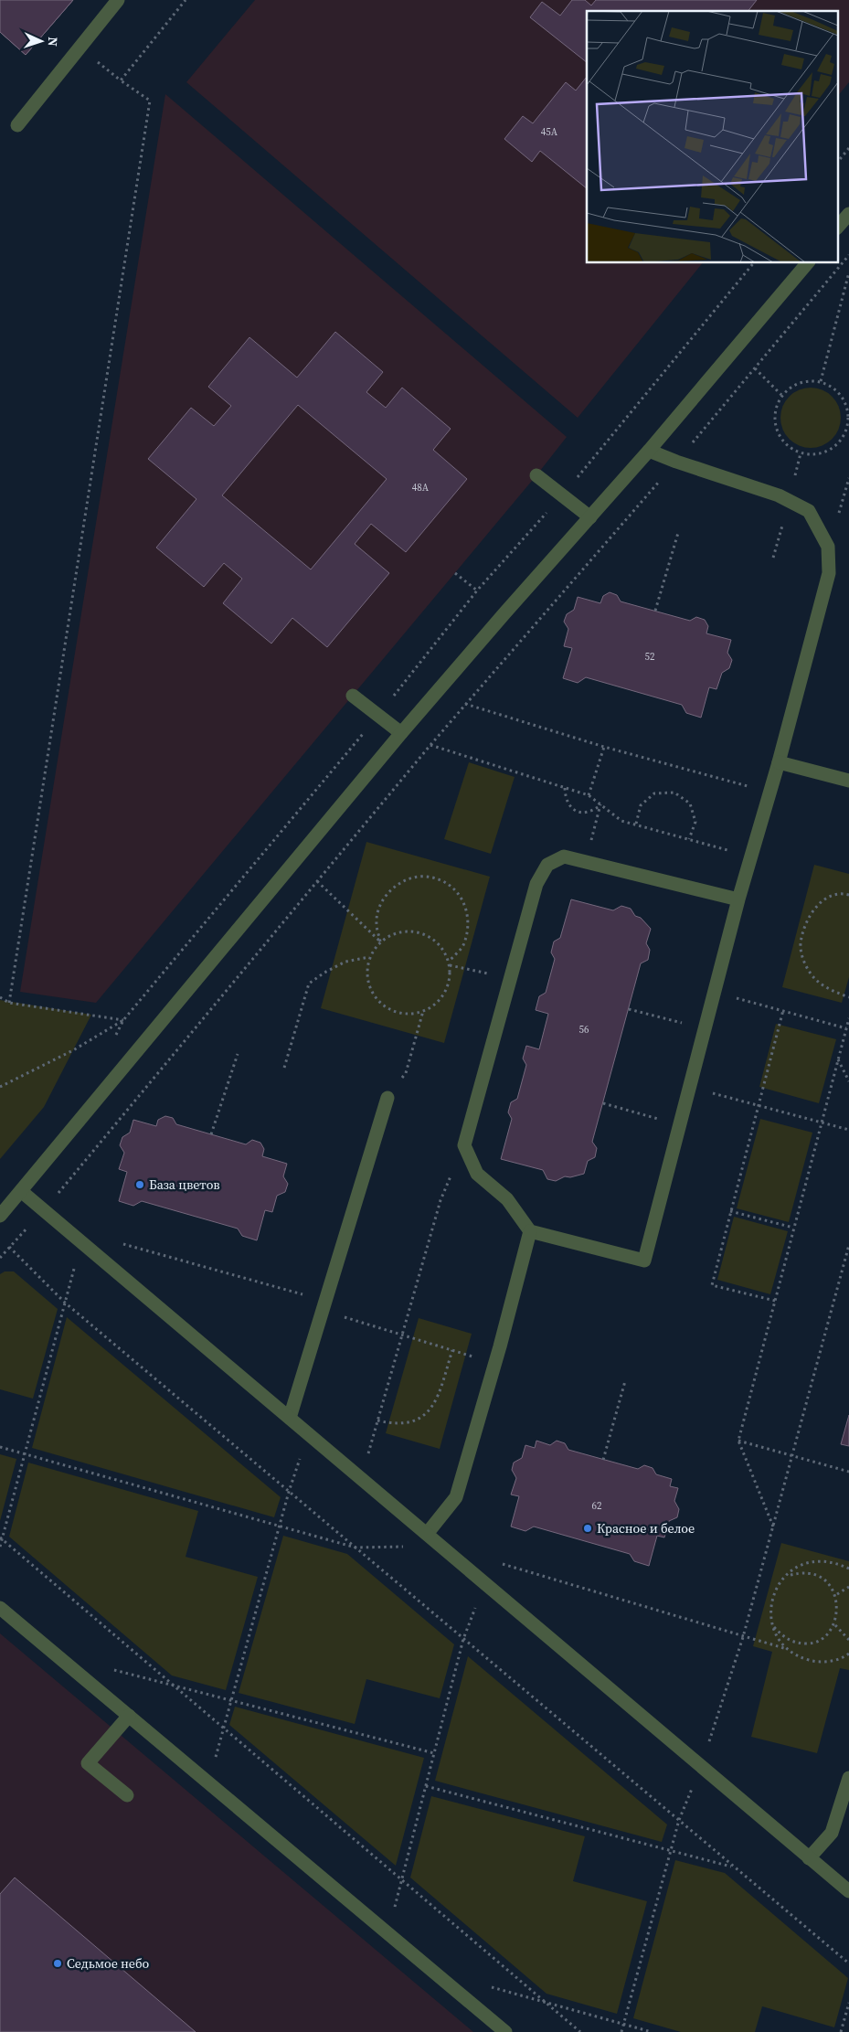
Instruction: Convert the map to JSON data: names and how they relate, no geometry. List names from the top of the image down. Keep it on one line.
{"places":["База цветов","Красное и белое","Седьмое небо"],"house_numbers":["45А","48А","52","56","62"],"north":"right"}
